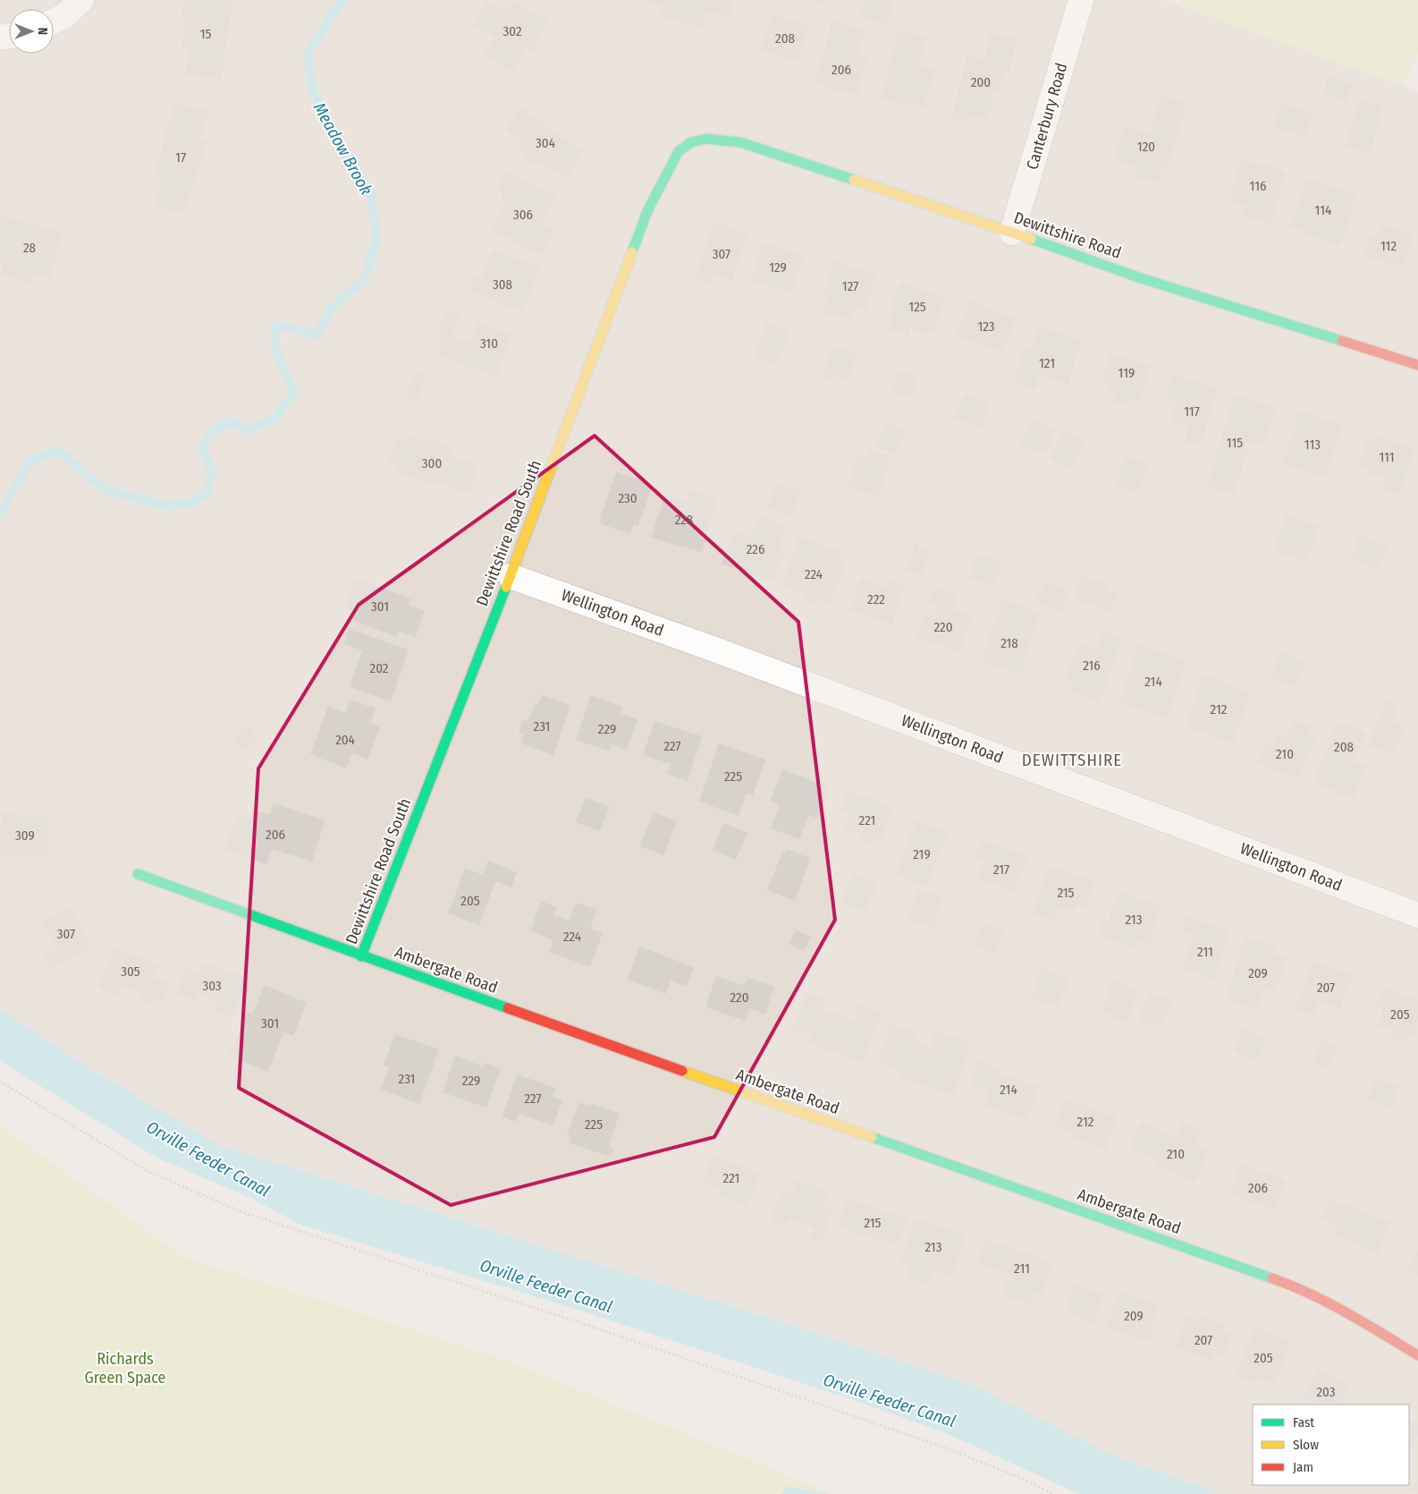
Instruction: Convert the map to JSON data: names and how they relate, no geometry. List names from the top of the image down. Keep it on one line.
{"streets":{"street":["Canterbury Road","Dewittshire Road","Dewittshire Road South","Wellington Road","Ambergate Road"]},"crossings":[["Canterbury Road","Dewittshire Road"],["Dewittshire Road","Dewittshire Road South"],["Dewittshire Road South","Wellington Road"],["Dewittshire Road South","Ambergate Road"]],"districts":["DEWITTSHIRE"],"water":["Meadow Brook","Orville Feeder Canal"],"parks":["Richards Green Space"],"house_numbers":["302","15","208","206","200","304","120","17","116","114","306","112","28","307","129","308","127","125","123","310","121","119","117","115","113","111","300","230","228","226","224","222","301","220","218","216","202","214","212","231","229","204","227","208","210","225","221","206","309","219","217","215","205","213","307","224","211","305","209","303","207","220","205","301","231","229","214","227","212","225","210","221","206","215","213","211","209","207","205","203"],"legend":["Fast","Slow","Jam"],"north":"right"}
